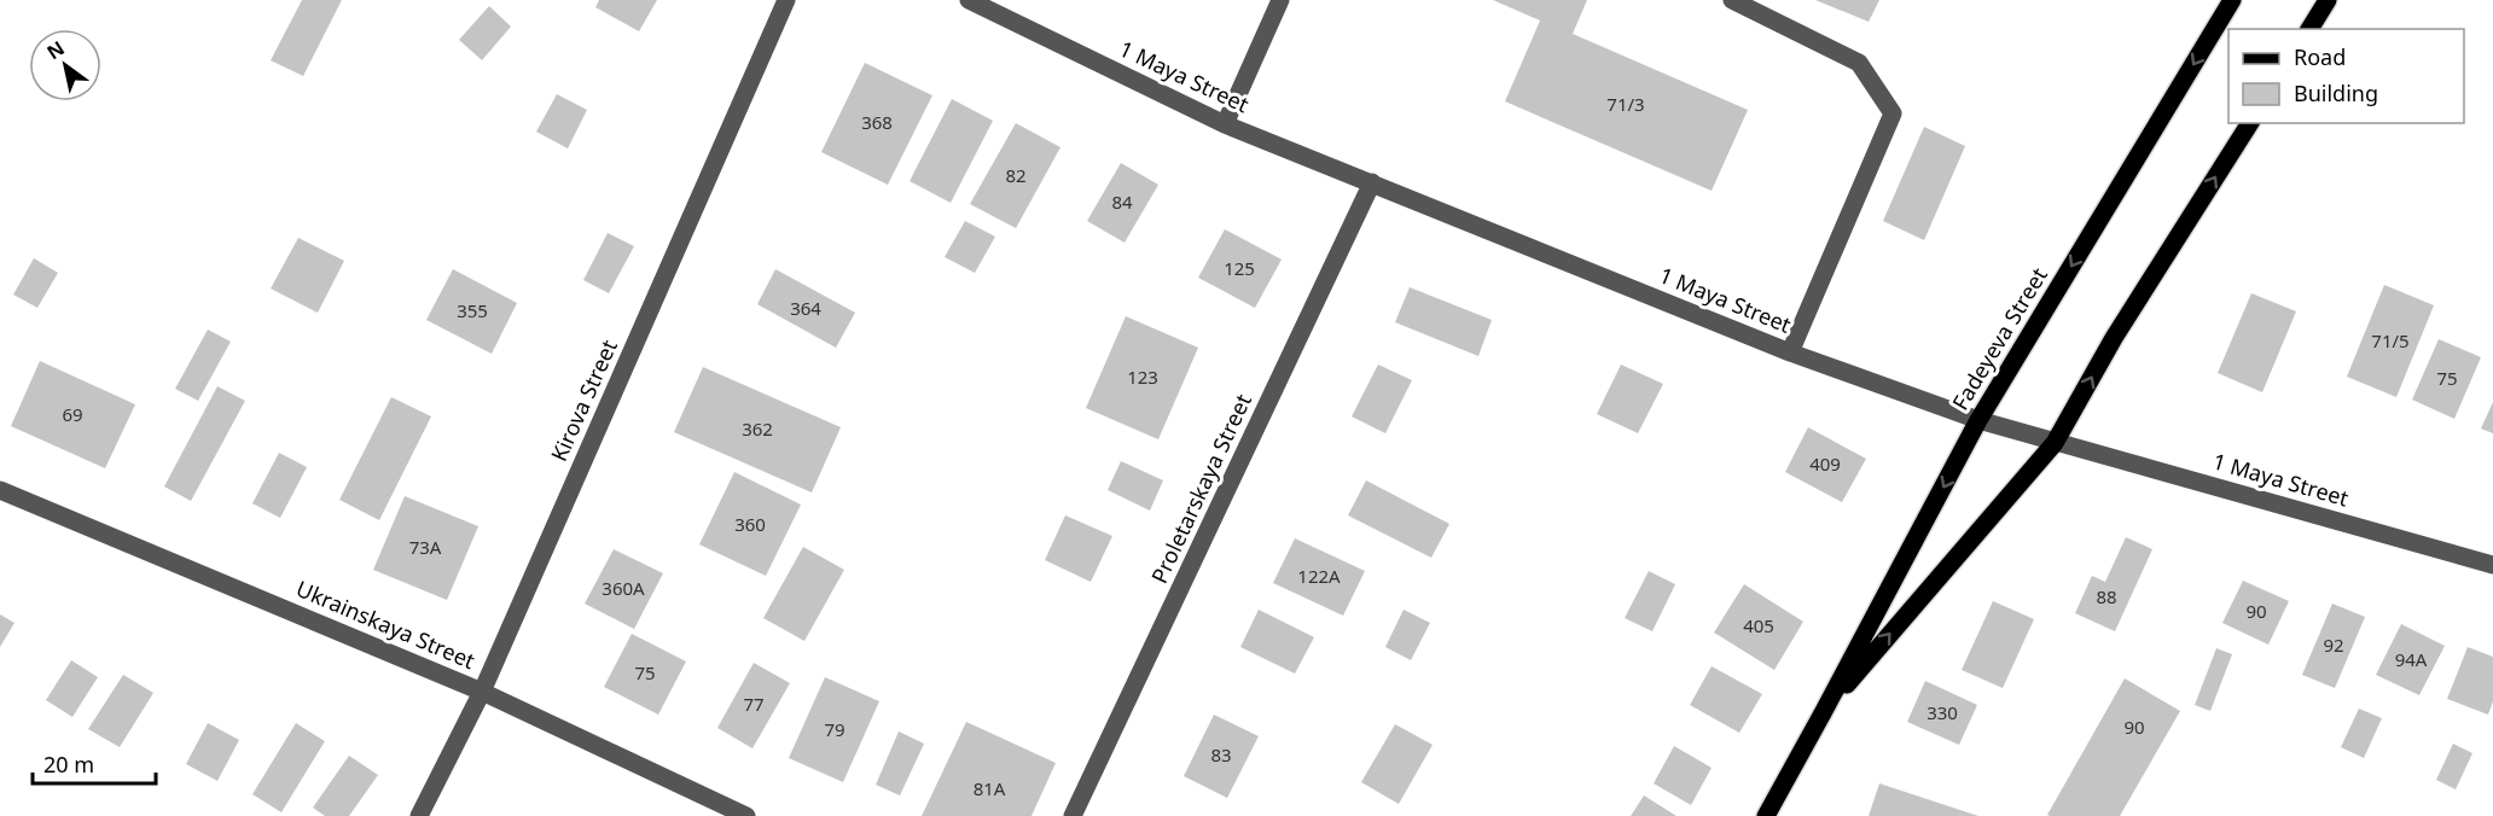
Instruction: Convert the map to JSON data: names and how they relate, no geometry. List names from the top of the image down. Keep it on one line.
{"streets":{"main road":["Fadeyeva Street"],"street":["1 Maya Street","Kirova Street","Proletarskaya Street","Ukrainskaya Street"]},"crossings":[["1 Maya Street","Fadeyeva Street"],["1 Maya Street","Proletarskaya Street"],["Kirova Street","Ukrainskaya Street"]],"house_numbers":["71/3","368","82","84","125","364","355","71/5","123","75","69","362","409","360","73А","122А","360А","88","90","405","92","94А","75","77","330","90","79","83","81А"],"legend":["Road","Building"],"scale_bar":"20 m","north":"top left"}
